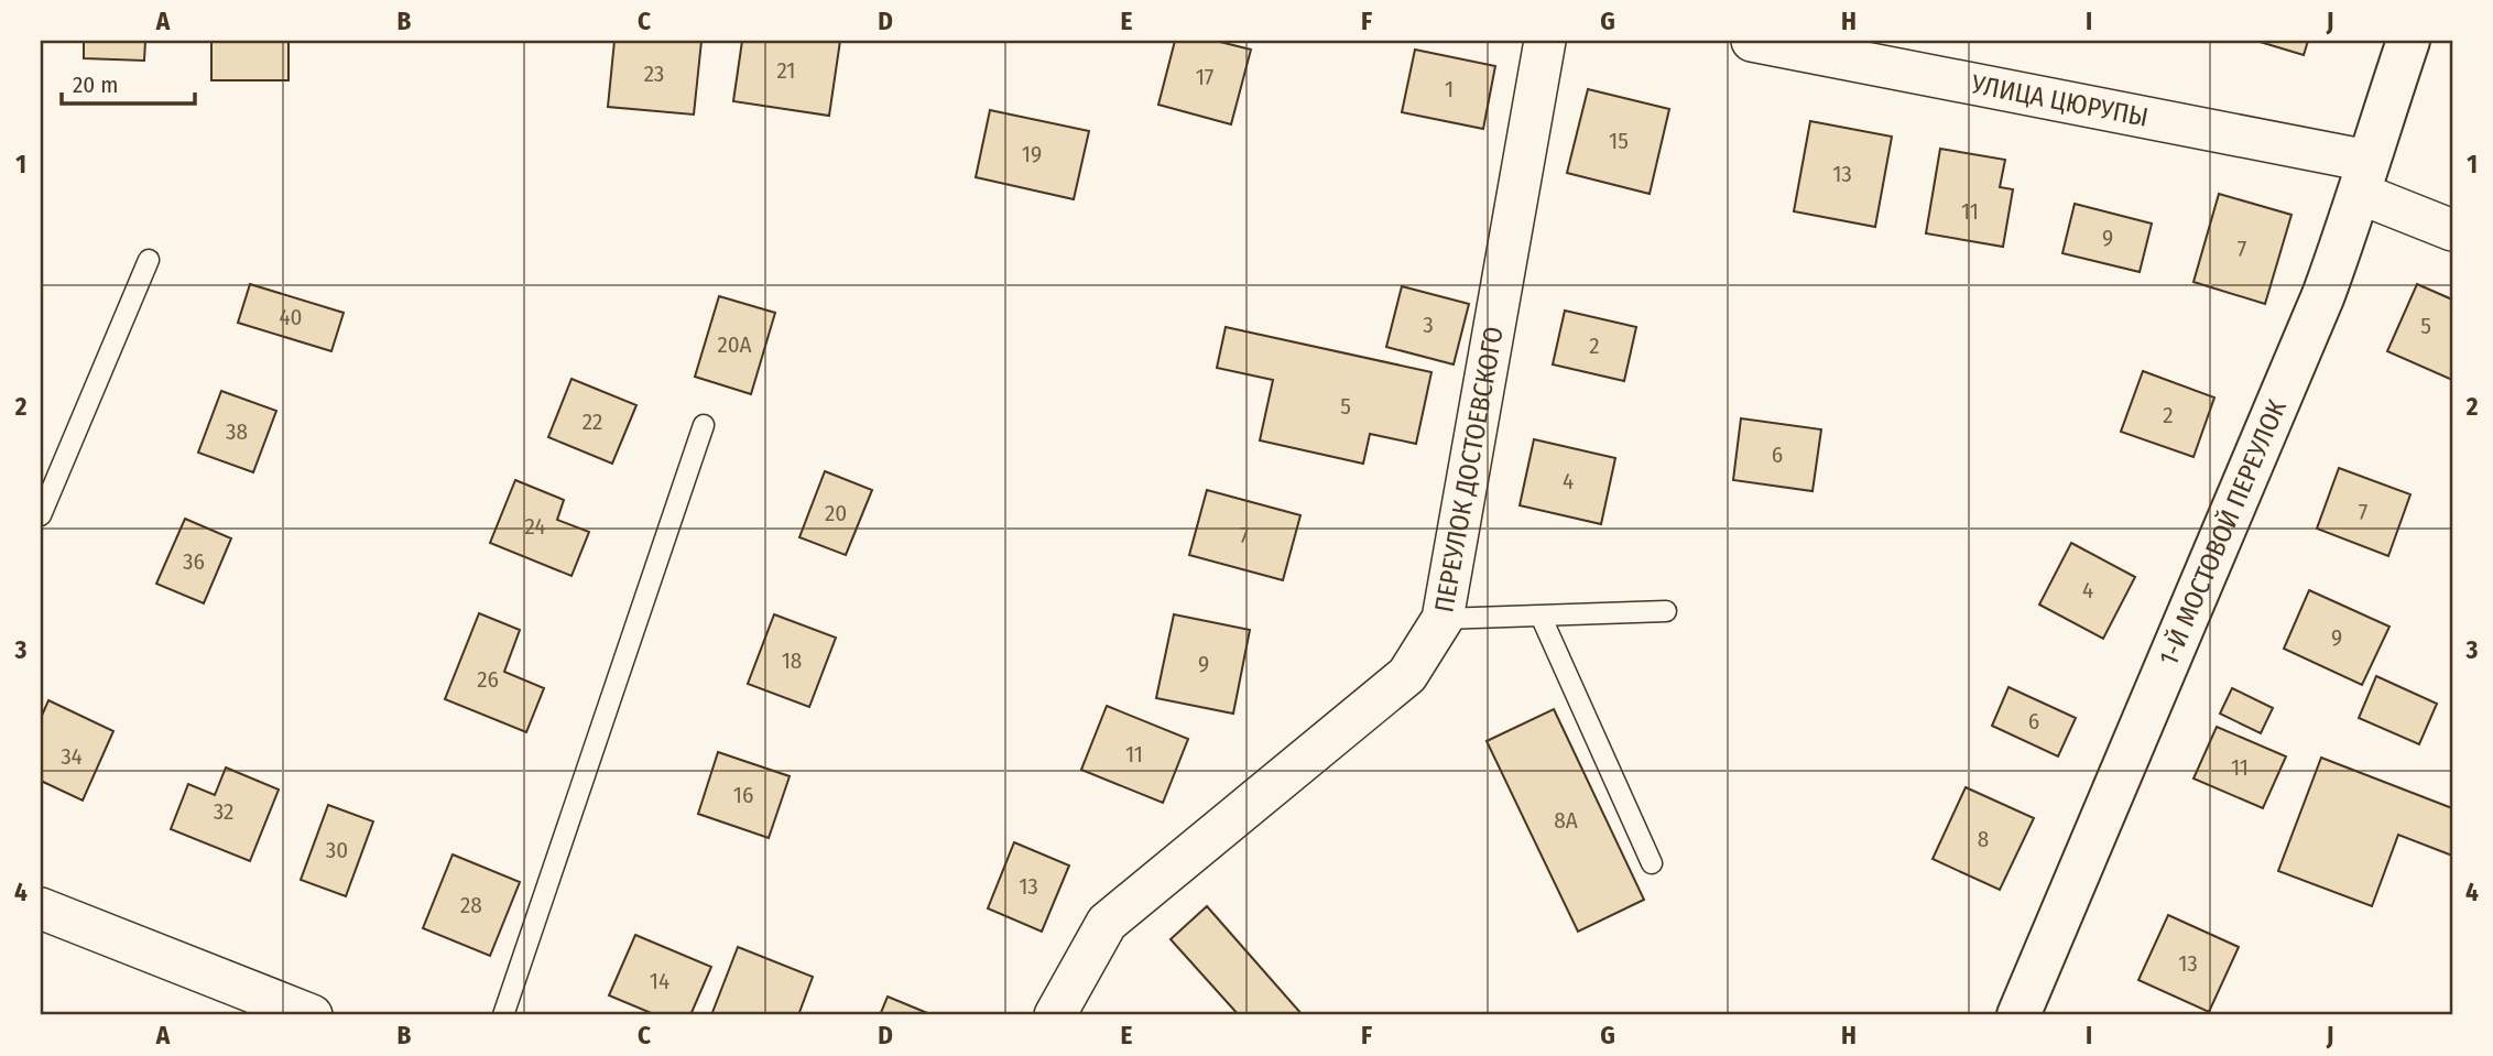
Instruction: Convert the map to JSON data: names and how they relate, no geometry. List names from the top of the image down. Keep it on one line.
{"streets":{"street":["УЛИЦА ЦЮРУПЫ","ПЕРЕУЛОК ДОСТОЕВСКОГО","1-Й МОСТОВОЙ ПЕРЕУЛОК"]},"crossings":[["УЛИЦА ЦЮРУПЫ","1-Й МОСТОВОЙ ПЕРЕУЛОК"]],"house_numbers":["21","23","17","1","15","19","13","11","9","7","40","3","5","20А","2","5","2","22","38","6","4","7","20","24","7","36","4","9","18","9","26","6","11","34","11","16","32","8А","8","30","13","28","13","14"],"scale_bar":"20 m","grid":{"columns":["A","B","C","D","E","F","G","H","I","J"],"rows":["1","2","3","4"]}}
